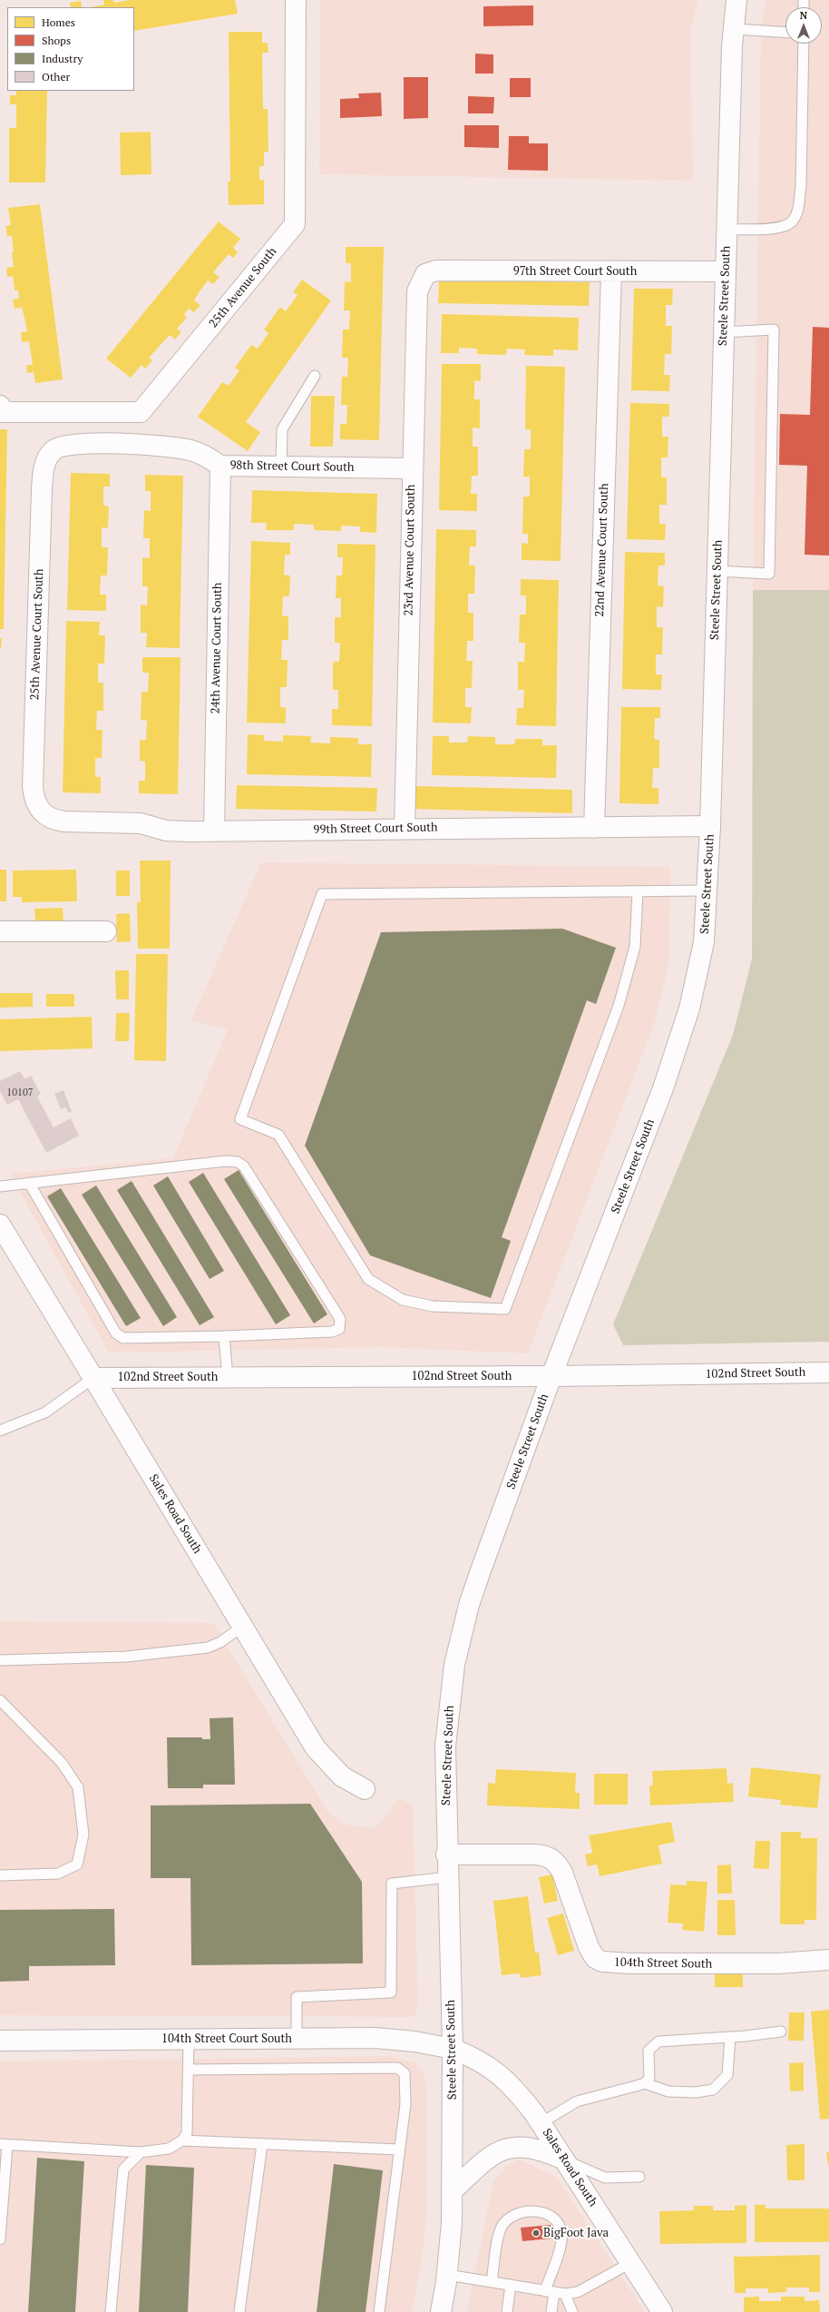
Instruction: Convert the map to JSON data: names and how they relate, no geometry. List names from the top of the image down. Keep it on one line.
{"streets":{"street":["97th Street Court South","25th Avenue South","Steele Street South","98th Street Court South","23rd Avenue Court South","22nd Avenue Court South","25th Avenue Court South","24th Avenue Court South","99th Street Court South","102nd Street South","Sales Road South","104th Street South","104th Street Court South"]},"crossings":[["97th Street Court South","Steele Street South"],["97th Street Court South","23rd Avenue Court South"],["97th Street Court South","22nd Avenue Court South"],["Steele Street South","99th Street Court South"],["Steele Street South","102nd Street South"],["Steele Street South","Sales Road South"],["Steele Street South","104th Street South"],["Steele Street South","104th Street Court South"],["98th Street Court South","23rd Avenue Court South"],["98th Street Court South","25th Avenue Court South"],["98th Street Court South","24th Avenue Court South"],["23rd Avenue Court South","99th Street Court South"],["22nd Avenue Court South","99th Street Court South"],["25th Avenue Court South","99th Street Court South"],["24th Avenue Court South","99th Street Court South"],["102nd Street South","Sales Road South"],["Sales Road South","104th Street Court South"]],"places":["BigFoot Java"],"house_numbers":["10107"],"legend":["Homes","Shops","Industry","Other"],"north":"top"}
